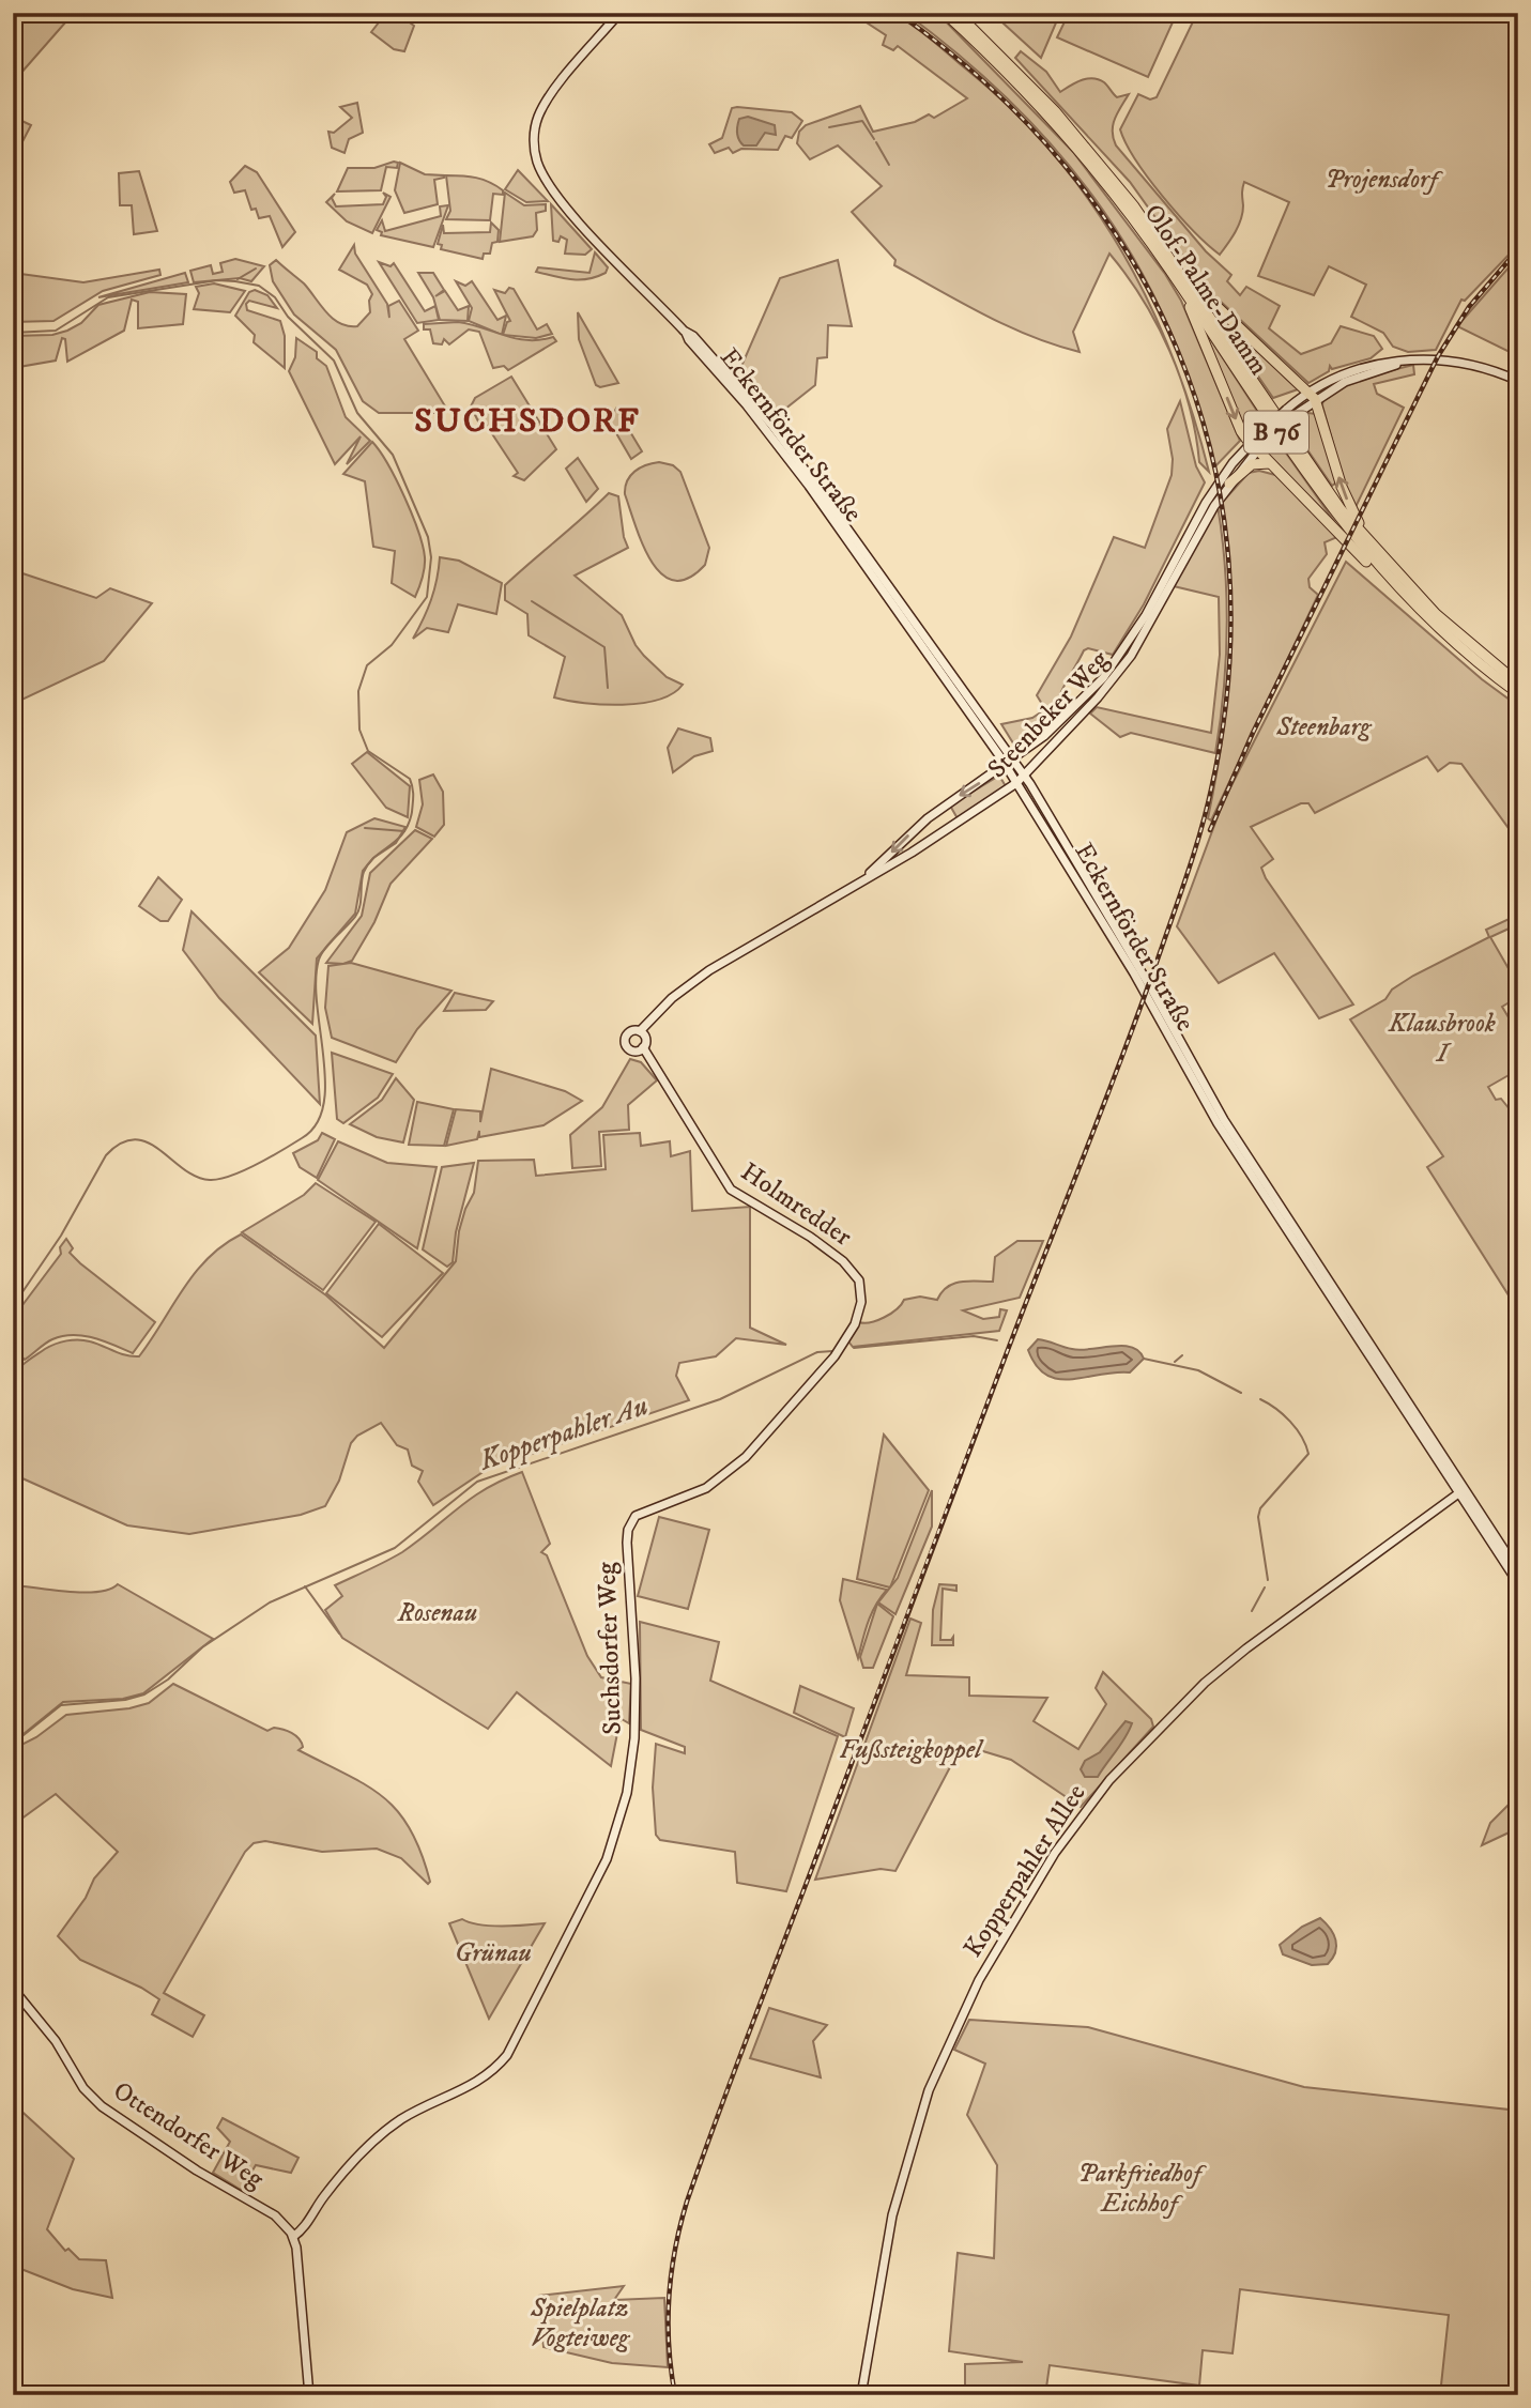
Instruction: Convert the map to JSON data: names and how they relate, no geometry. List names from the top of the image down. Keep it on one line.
{"streets":{"highway":["Olof-Palme-Damm","B 76"],"street":["Eckernförder Straße","Steenbeker Weg","Holmredder","Suchsdorfer Weg","Kopperpahler Allee","Ottendorfer Weg"]},"crossings":[["Eckernförder Straße","Steenbeker Weg"],["Eckernförder Straße","Kopperpahler Allee"],["Steenbeker Weg","Holmredder"],["Holmredder","Suchsdorfer Weg"],["Suchsdorfer Weg","Ottendorfer Weg"]],"districts":["SUCHSDORF"],"water":["Kopperpahler Au"],"parks":["Projensdorf","Steenbarg","Klausbrook I","Rosenau","Fußsteigkoppel","Grünau","Parkfriedhof Eichhof","Spielplatz Vogteiweg"]}
